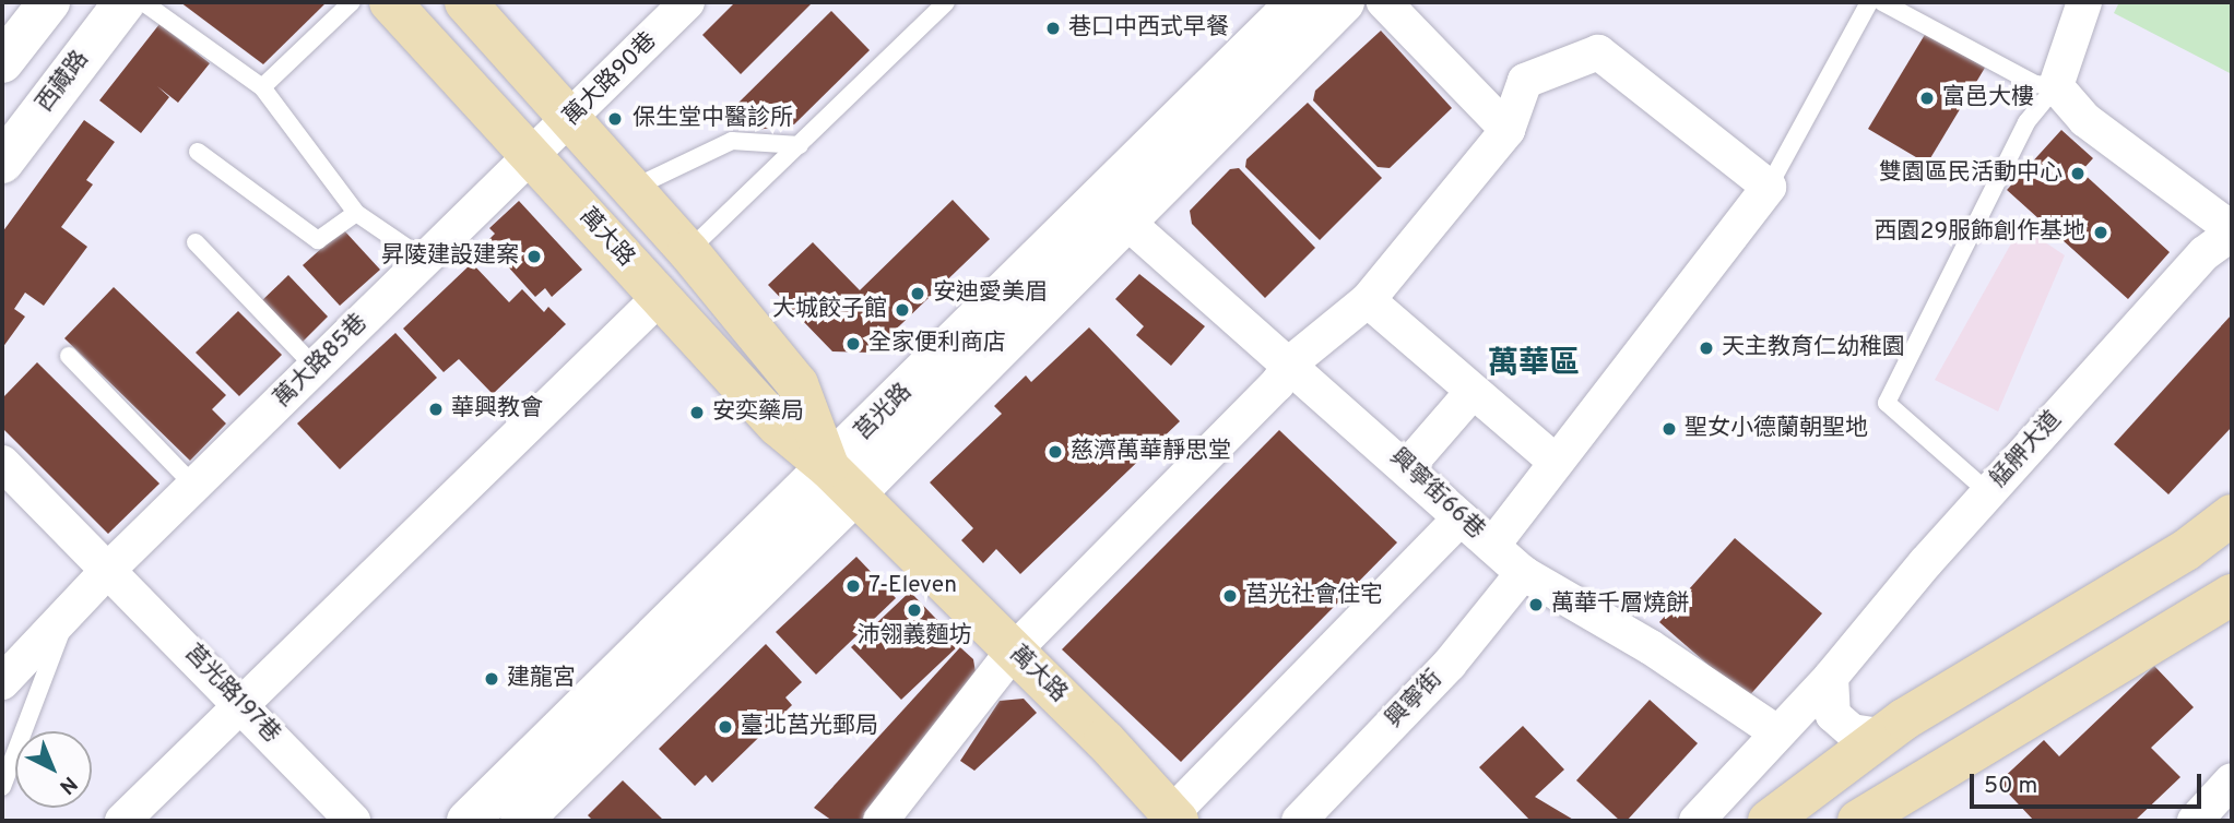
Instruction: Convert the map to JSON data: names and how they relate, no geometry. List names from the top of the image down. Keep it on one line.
{"streets":{"main road":["萬大路"],"street":["萬大路90巷","西藏路","萬大路85巷","莒光路","艋舺大道","興寧街66巷","莒光路197巷","興寧街"]},"crossings":[["萬大路90巷","萬大路"],["萬大路90巷","萬大路85巷"],["萬大路","萬大路85巷"],["萬大路","莒光路"],["萬大路85巷","莒光路197巷"],["莒光路","興寧街66巷"],["艋舺大道","興寧街66巷"],["興寧街66巷","興寧街"]],"districts":["萬華區"],"places":["巷口中西式早餐","富邑大樓","保生堂中醫診所","雙園區民活動中心","西園29服飾創作基地","昇陵建設建案","安迪愛美眉","大城餃子館","全家便利商店","天主教育仁幼稚園","華興教會","安奕藥局","聖女小德蘭朝聖地","慈濟萬華靜思堂","7-Eleven","莒光社會住宅","萬華千層燒餅","沛翎義麵坊","建龍宮","臺北莒光郵局"],"scale_bar":"50 m","north":"bottom right"}
